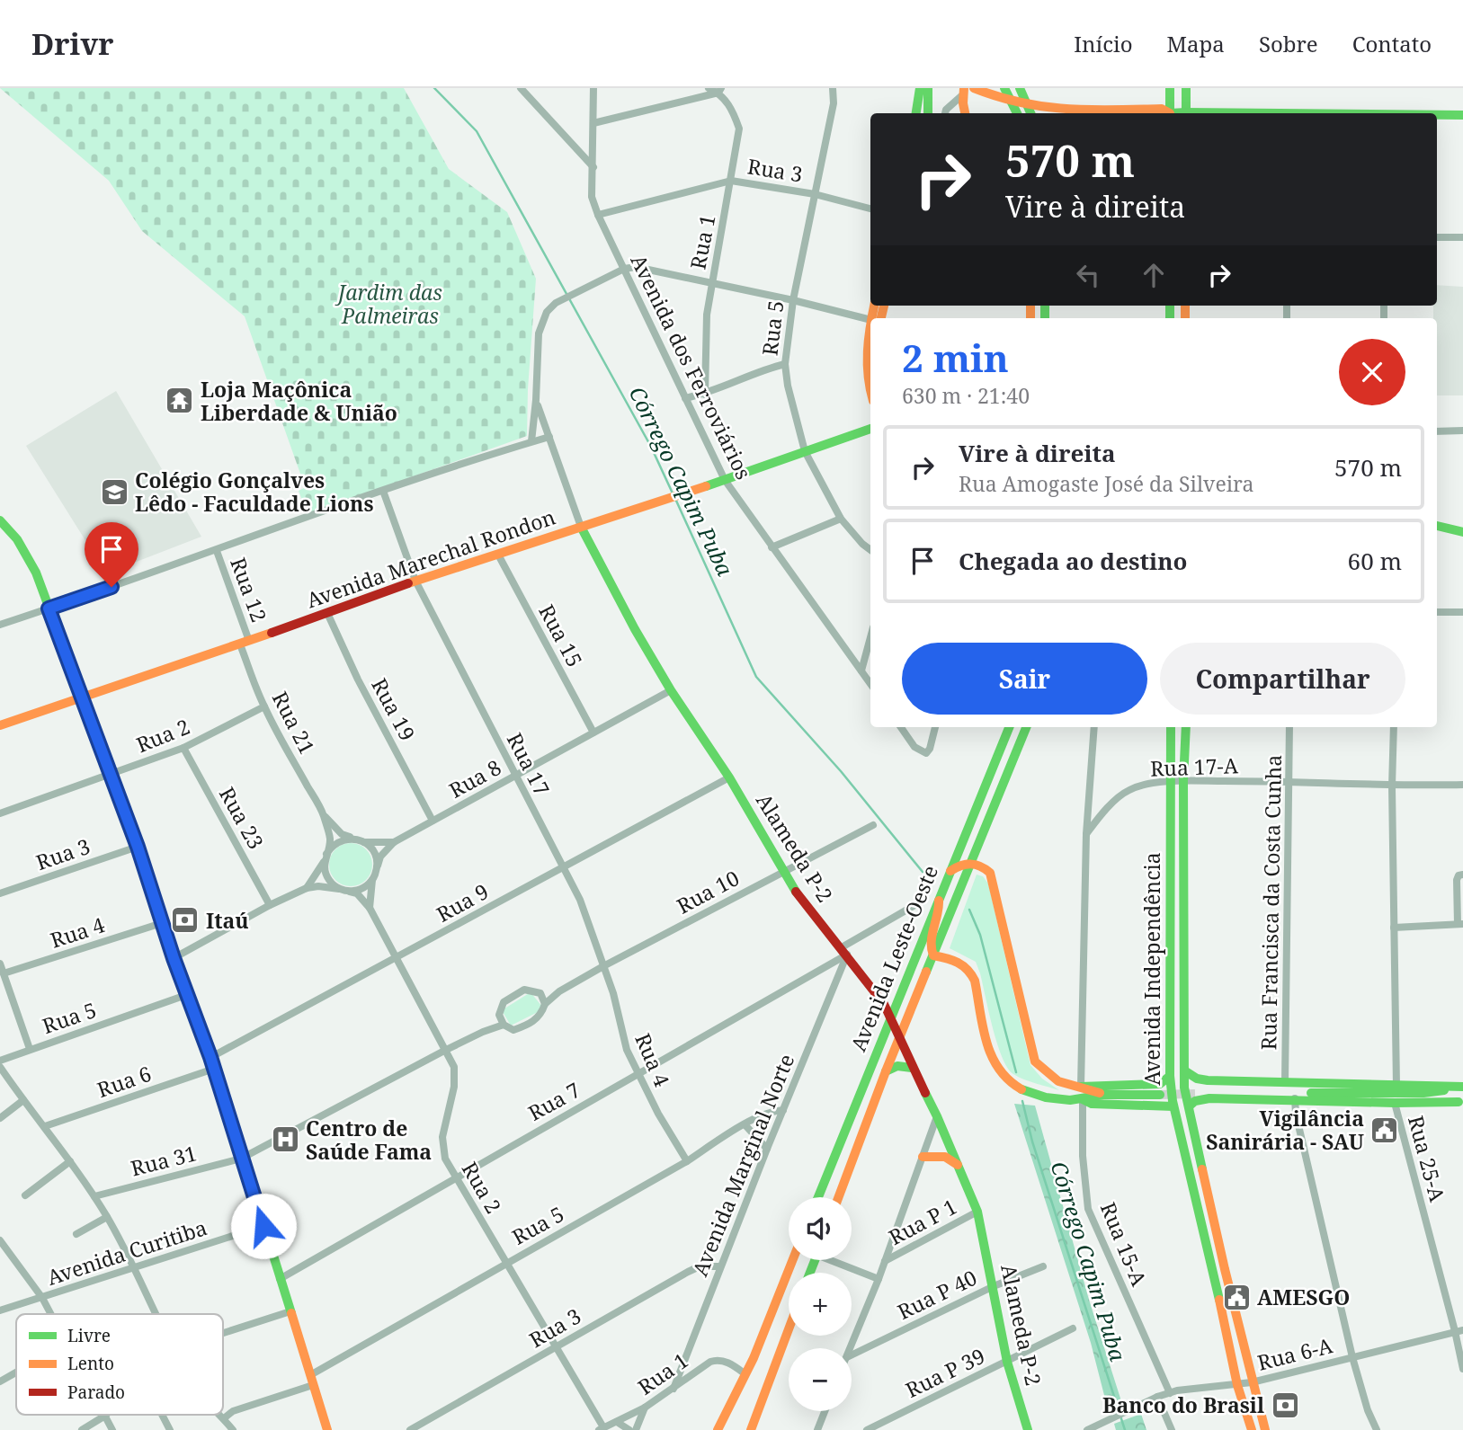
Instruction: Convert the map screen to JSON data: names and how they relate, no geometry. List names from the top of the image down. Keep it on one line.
{"streets":{"main road":["Avenida Marechal Rondon","Alameda P-2","Avenida Leste-Oeste","Avenida Independência"],"street":["Rua 3","Rua 1","Rua 5","Avenida dos Ferroviários","Rua 12","Rua 15","Rua 19","Rua 21","Rua 2","Rua 17","Rua 17-A","Rua 8","Rua 23","Rua 10","Rua 9","Rua Francisca da Costa Cunha","Rua 4","Rua 6","Rua 7","Rua 25-A","Rua 31","Avenida Marginal Norte","Rua P 1","Rua 15-A","Avenida Curitiba","Rua P 40","Rua 6-A","Rua P 39"]},"crossings":[["Rua 3","Rua 1"],["Rua 3","Rua 5"],["Rua 3","Avenida dos Ferroviários"],["Rua 3","Rua 2"],["Rua 3","Avenida Marginal Norte"],["Rua 1","Rua 2"],["Rua 1","Avenida Marginal Norte"],["Rua 5","Avenida Marechal Rondon"],["Rua 5","Rua 2"],["Rua 5","Rua 4"],["Rua 5","Avenida Marginal Norte"],["Avenida dos Ferroviários","Avenida Marechal Rondon"],["Avenida Marechal Rondon","Rua 12"],["Avenida Marechal Rondon","Rua 15"],["Avenida Marechal Rondon","Rua 19"],["Avenida Marechal Rondon","Rua 21"],["Avenida Marechal Rondon","Rua 17"],["Avenida Marechal Rondon","Alameda P-2"],["Rua 12","Rua 21"],["Rua 15","Rua 8"],["Rua 19","Rua 8"],["Rua 21","Rua 2"],["Rua 21","Rua 8"],["Rua 2","Rua 23"],["Rua 2","Rua 7"],["Rua 17","Rua 8"],["Rua 17","Rua 10"],["Rua 17","Rua 9"],["Rua 17","Rua 4"],["Rua 17-A","Rua Francisca da Costa Cunha"],["Rua 17-A","Avenida Independência"],["Rua 8","Alameda P-2"],["Alameda P-2","Rua 10"],["Alameda P-2","Rua 9"],["Alameda P-2","Avenida Leste-Oeste"],["Alameda P-2","Rua 7"],["Alameda P-2","Avenida Marginal Norte"],["Alameda P-2","Rua P 1"],["Alameda P-2","Rua P 40"],["Alameda P-2","Rua P 39"],["Rua 10","Rua 4"],["Rua 4","Rua 7"],["Avenida Independência","Rua 6-A"],["Rua 7","Avenida Marginal Norte"],["Rua 25-A","Rua 6-A"],["Rua 15-A","Rua 6-A"]],"water":["Córrego Capim Puba"],"parks":["Jardim das Palmeiras"],"places":{"temple":["Loja Maçônica Liberdade & União"],"school or university":["Colégio Gonçalves Lêdo - Faculdade Lions"],"bank":["Itaú","Banco do Brasil"],"public building":["Vigilância Sanirária - SAU","AMESGO"],"hospital":["Centro de Saúde Fama"]},"legend":["Livre","Lento","Parado"],"page":{"header":"Drivr","nav":["Início","Mapa","Sobre","Contato"],"turn":["570 m","Vire à direita"],"heading":["2 min","630 m · 21:40"],"list":[{"name":"Vire à direita","note":"Rua Amogaste José da Silveira","value":"570 m"},{"name":"Chegada ao destino","value":"60 m"}],"buttons":["Sair","Compartilhar"],"map_buttons":["+","−"]}}
